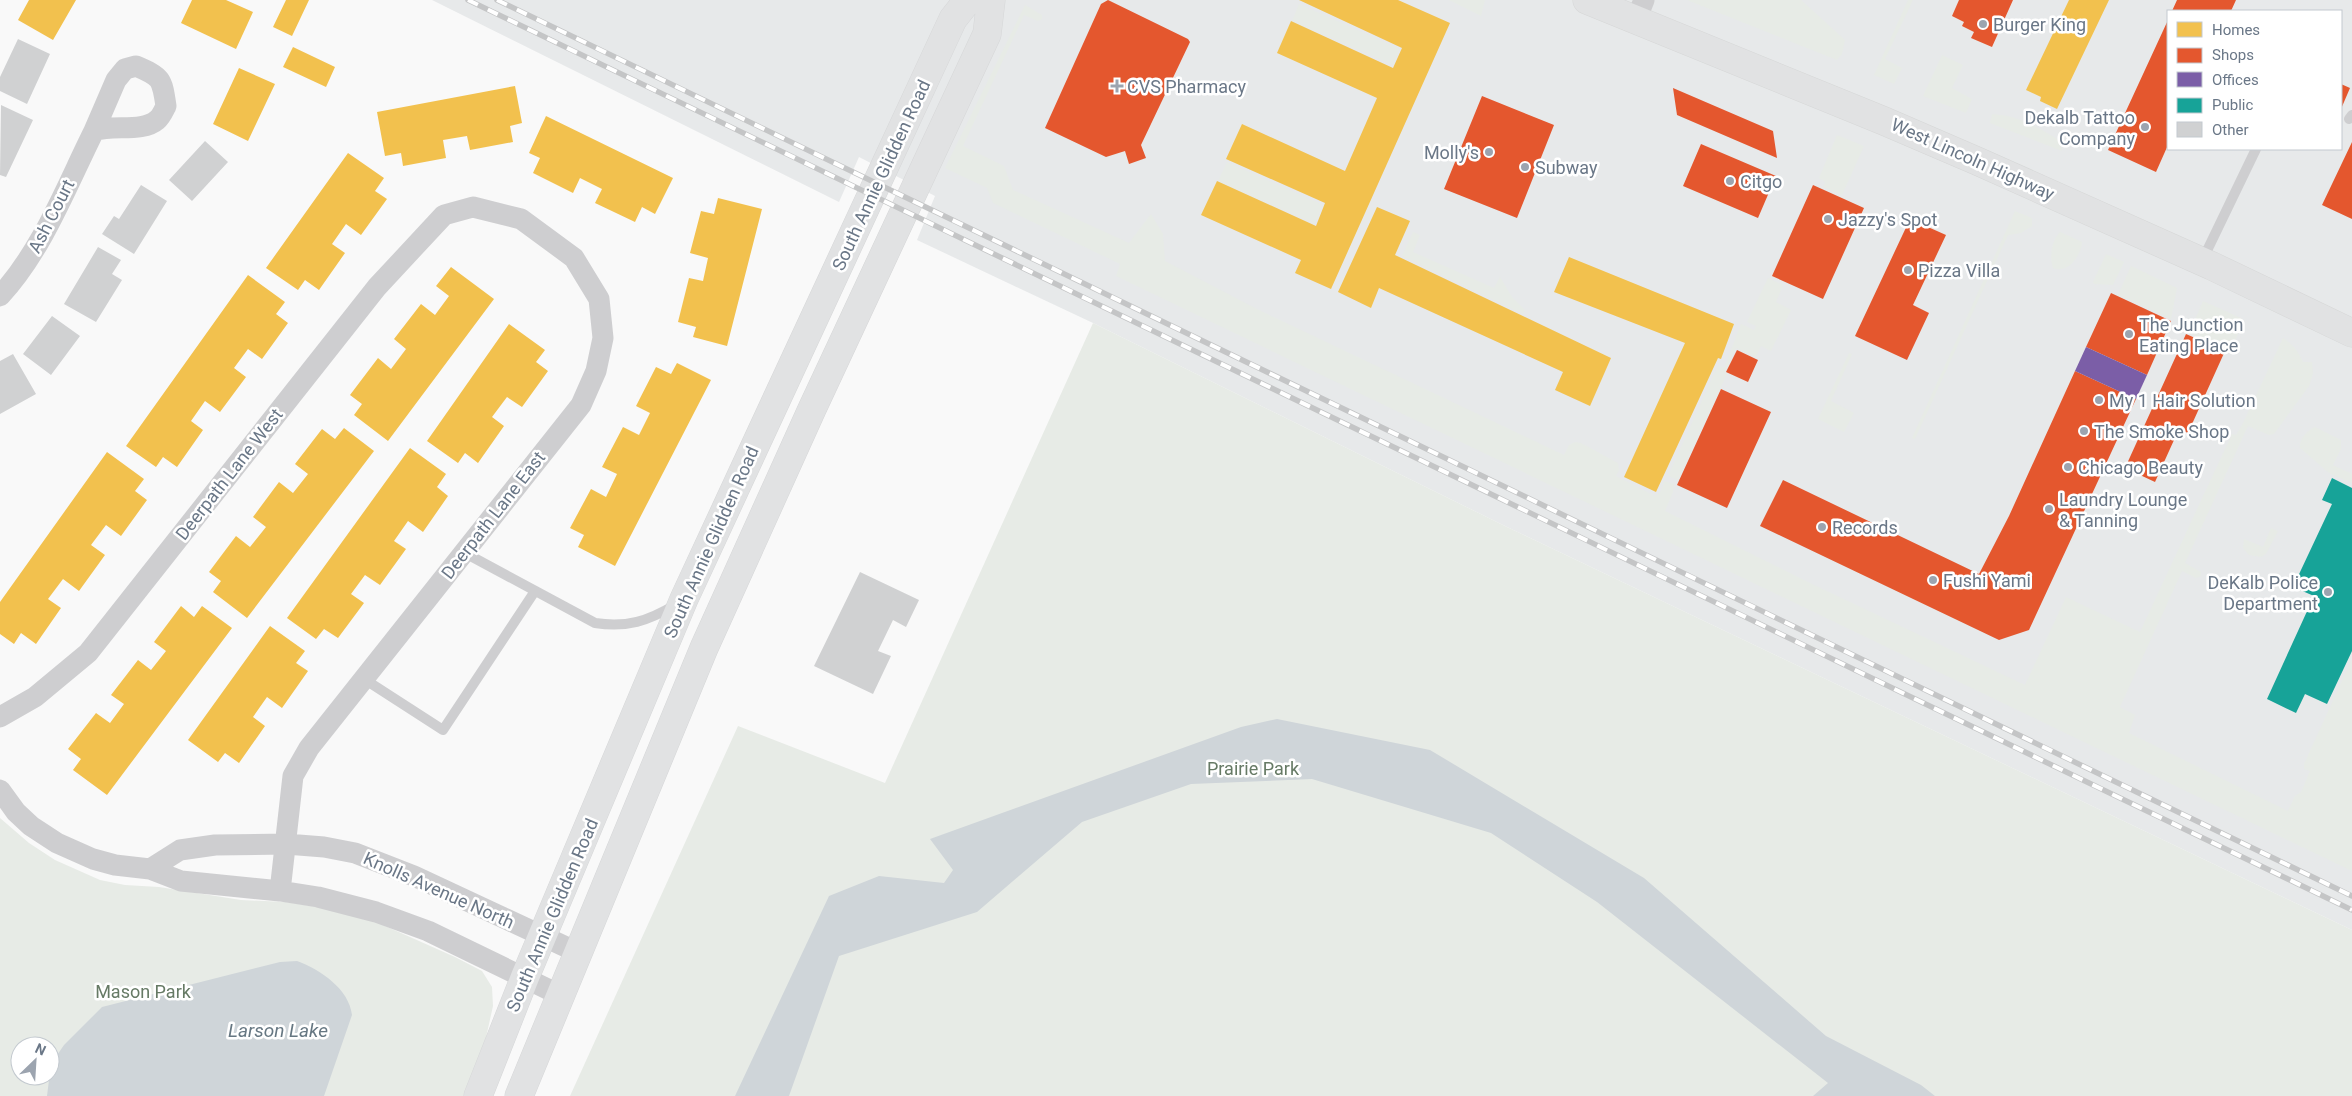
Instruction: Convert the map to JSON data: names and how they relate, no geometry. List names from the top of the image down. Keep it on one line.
{"streets":{"main road":["West Lincoln Highway","South Annie Glidden Road"],"street":["Ash Court","Deerpath Lane West","Deerpath Lane East","Knolls Avenue North"]},"crossings":[["South Annie Glidden Road","Knolls Avenue North"],["Deerpath Lane West","Deerpath Lane East"],["Deerpath Lane East","Knolls Avenue North"]],"water":["Larson Lake"],"parks":["Prairie Park","Mason Park"],"places":{"other":["Burger King","Dekalb Tattoo Company","Molly's","Subway","Citgo","Jazzy's Spot","Pizza Villa","The Junction Eating Place","My 1 Hair Solution","The Smoke Shop","Chicago Beauty","Laundry Lounge & Tanning","Records","Fushi Yami","DeKalb Police Department"],"health":["CVS Pharmacy"]},"legend":["Homes","Shops","Offices","Public","Other"],"north":"top right"}
